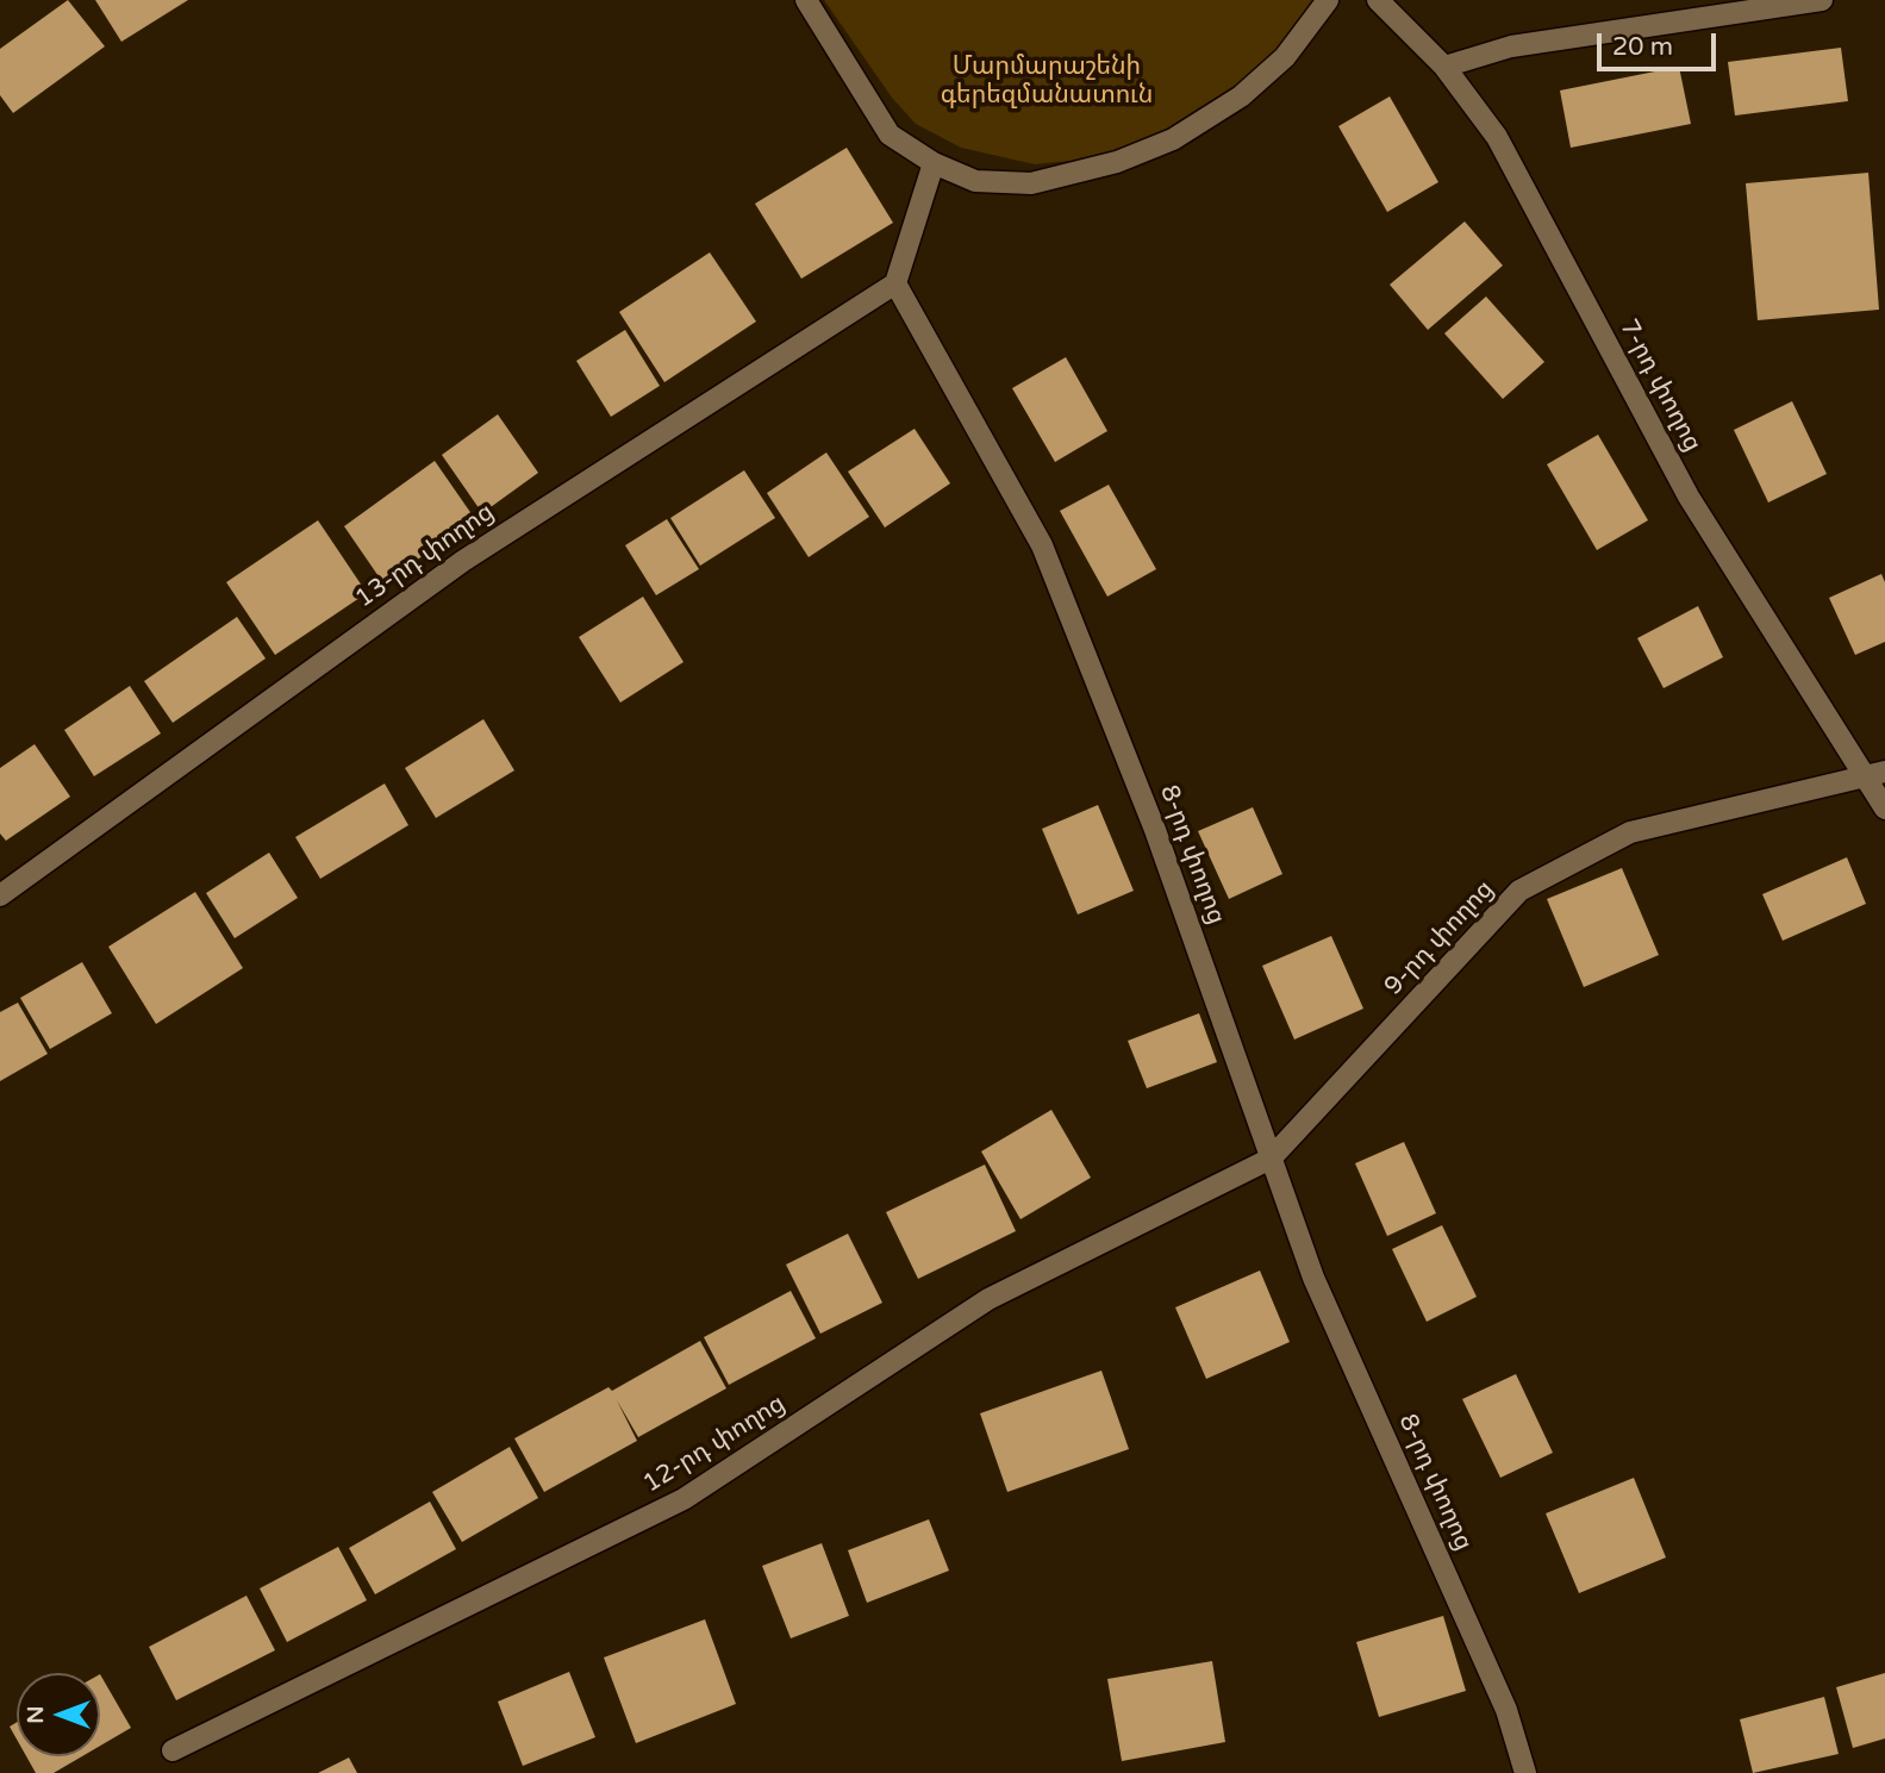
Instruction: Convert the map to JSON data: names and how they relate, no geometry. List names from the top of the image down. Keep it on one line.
{"streets":{"street":["7-րդ փողոց","13-րդ փողոց","8-րդ փողոց","9-րդ փողոց","12-րդ փողոց"]},"crossings":[["7-րդ փողոց","9-րդ փողոց"],["13-րդ փողոց","8-րդ փողոց"],["8-րդ փողոց","9-րդ փողոց"],["8-րդ փողոց","12-րդ փողոց"],["9-րդ փողոց","12-րդ փողոց"]],"parks":["Մարմարաշենի գերեզմանատուն"],"scale_bar":"20 m","north":"left"}
